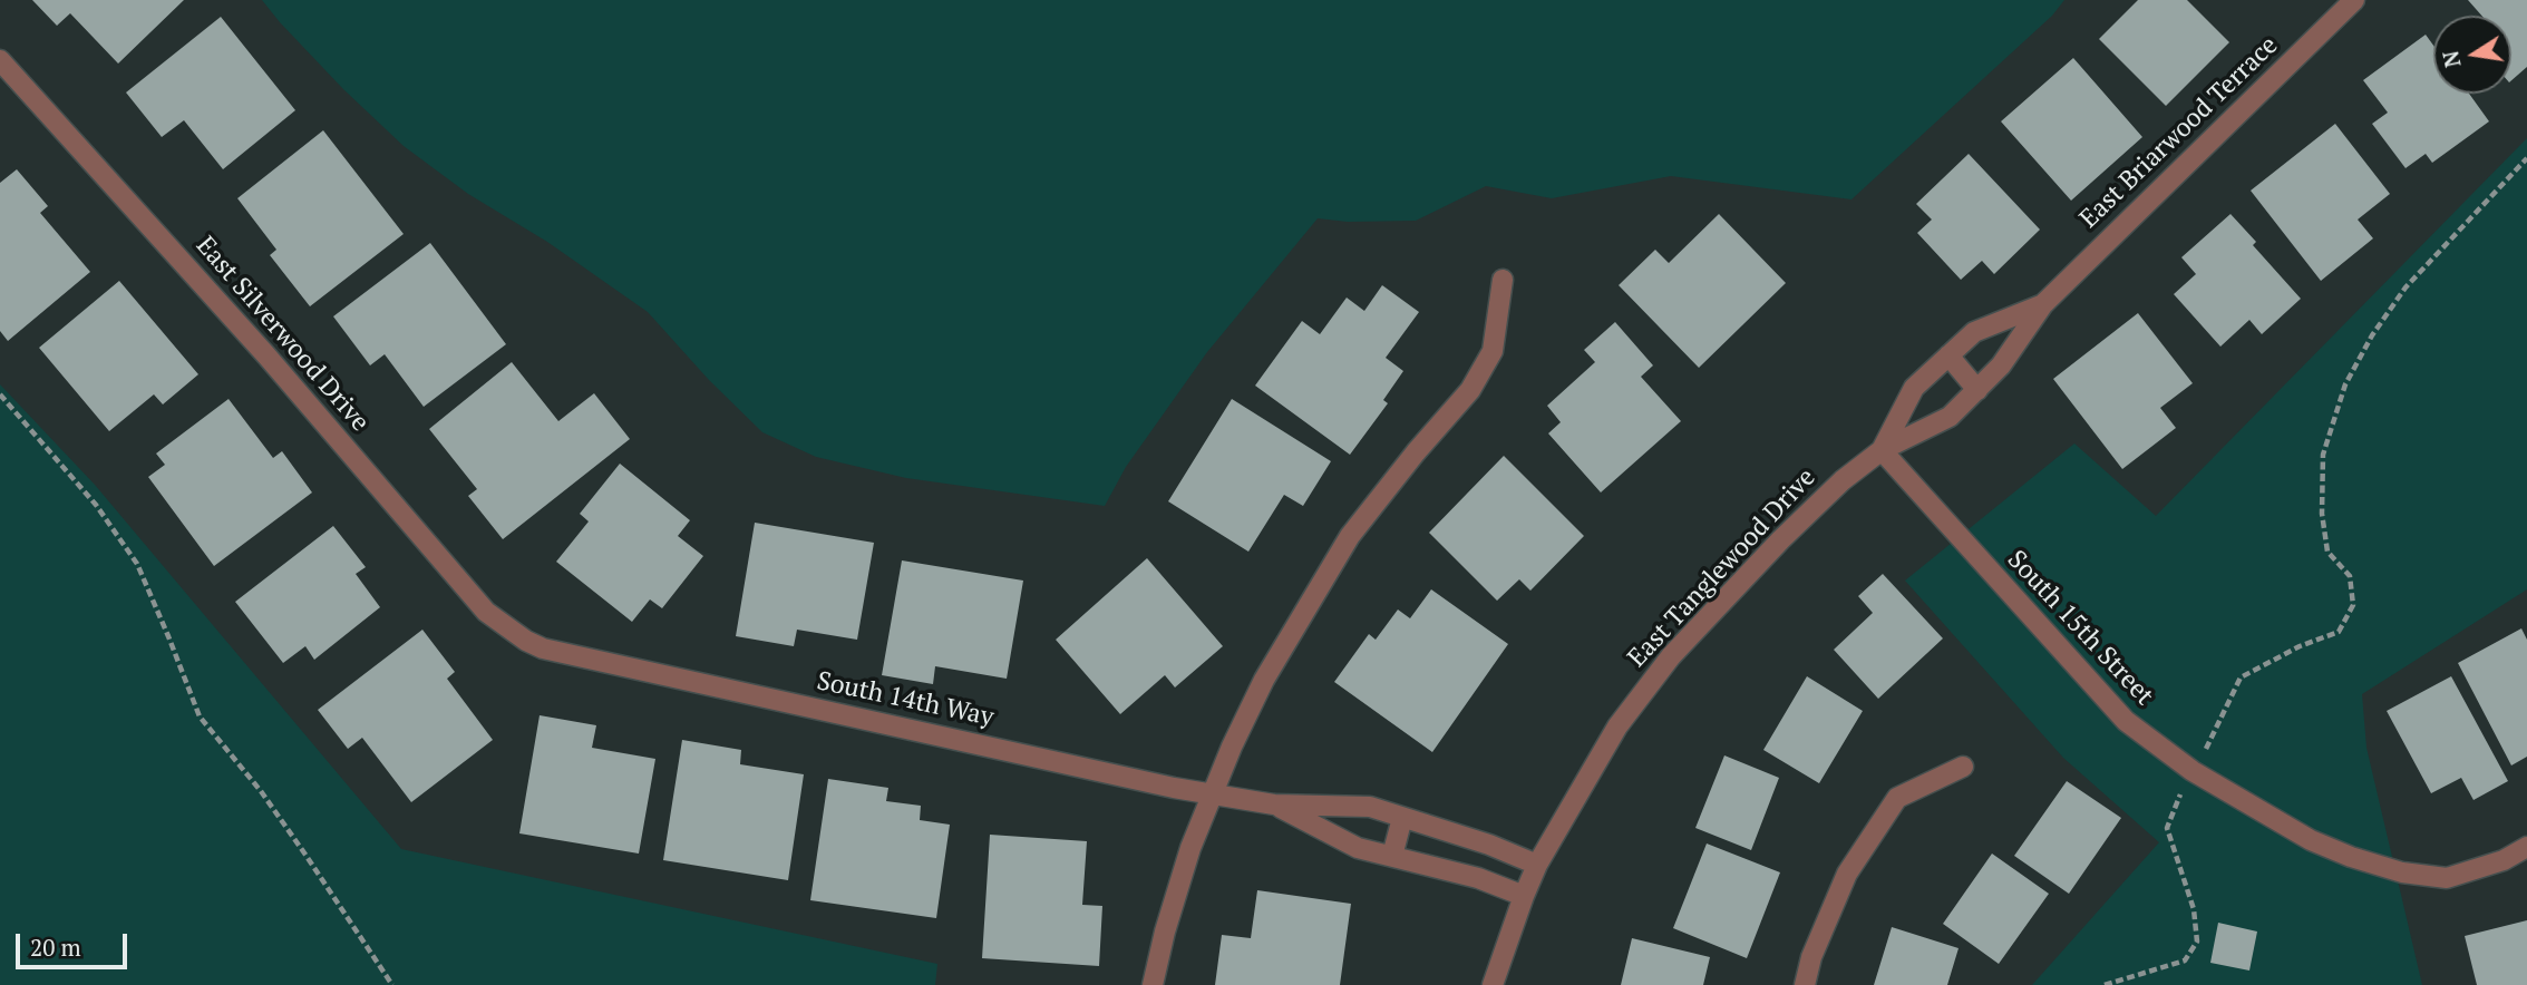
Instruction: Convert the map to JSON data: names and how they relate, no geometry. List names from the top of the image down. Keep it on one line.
{"streets":{"street":["East Briarwood Terrace","East Silverwood Drive","East Tanglewood Drive","South 15th Street","South 14th Way"]},"crossings":[["East Briarwood Terrace","East Tanglewood Drive"],["East Briarwood Terrace","South 15th Street"],["East Silverwood Drive","South 14th Way"],["East Tanglewood Drive","South 15th Street"],["East Tanglewood Drive","South 14th Way"]],"scale_bar":"20 m","north":"left"}
